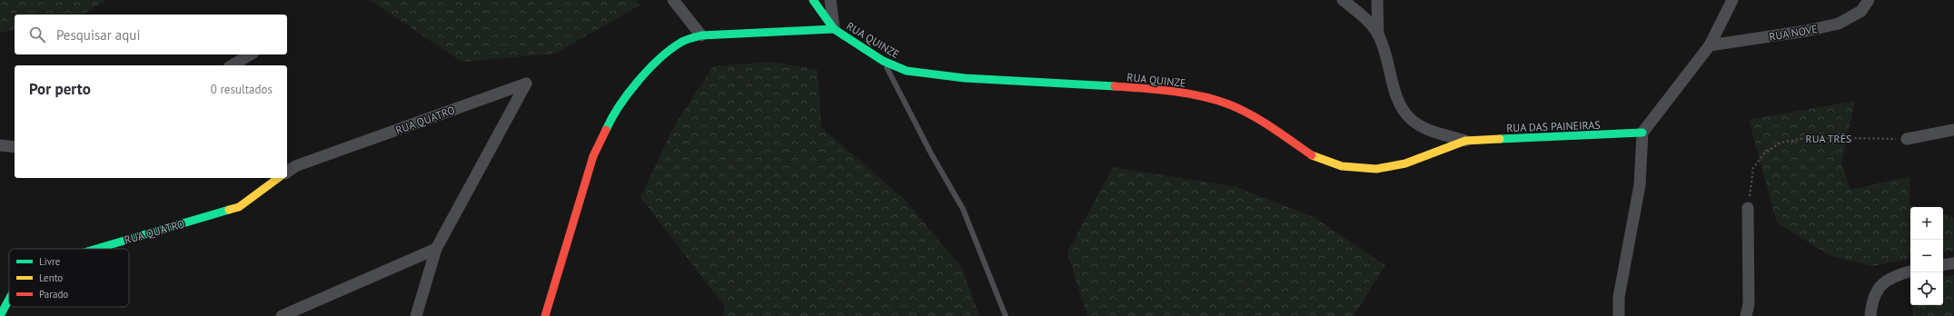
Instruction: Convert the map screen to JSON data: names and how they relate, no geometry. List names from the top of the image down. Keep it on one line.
{"streets":{"street":["RUA NOVE","RUA QUINZE","RUA QUATRO","RUA DAS PAINEIRAS"],"path":["RUA TRÊS"]},"crossings":[["RUA QUINZE","RUA DAS PAINEIRAS"]],"legend":["Livre","Lento","Parado"],"page":{"search":"Pesquisar aqui","heading":["Por perto","0 resultados"],"map_buttons":["+","−"]}}
